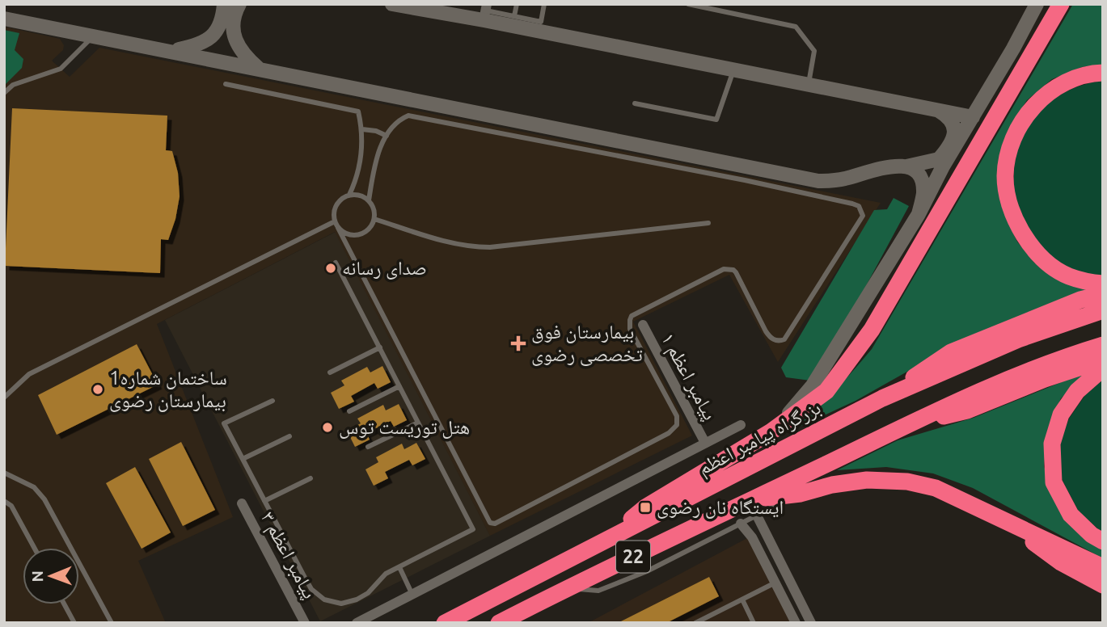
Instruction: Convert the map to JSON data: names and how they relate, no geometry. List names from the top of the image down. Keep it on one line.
{"streets":{"highway":["بزرگراه پیامبر اعظم","22"],"street":["پیامبر اعظم ۱","پیامبر اعظم ۳"]},"places":{"other":["صدای رسانه","ساختمان شماره1 بیمارستان رضوی","هتل توریست توس"],"health":["بیمارستان فوق تخصصی رضوی"],"transit":["ایستگاه نان رضوی"]},"north":"left"}
